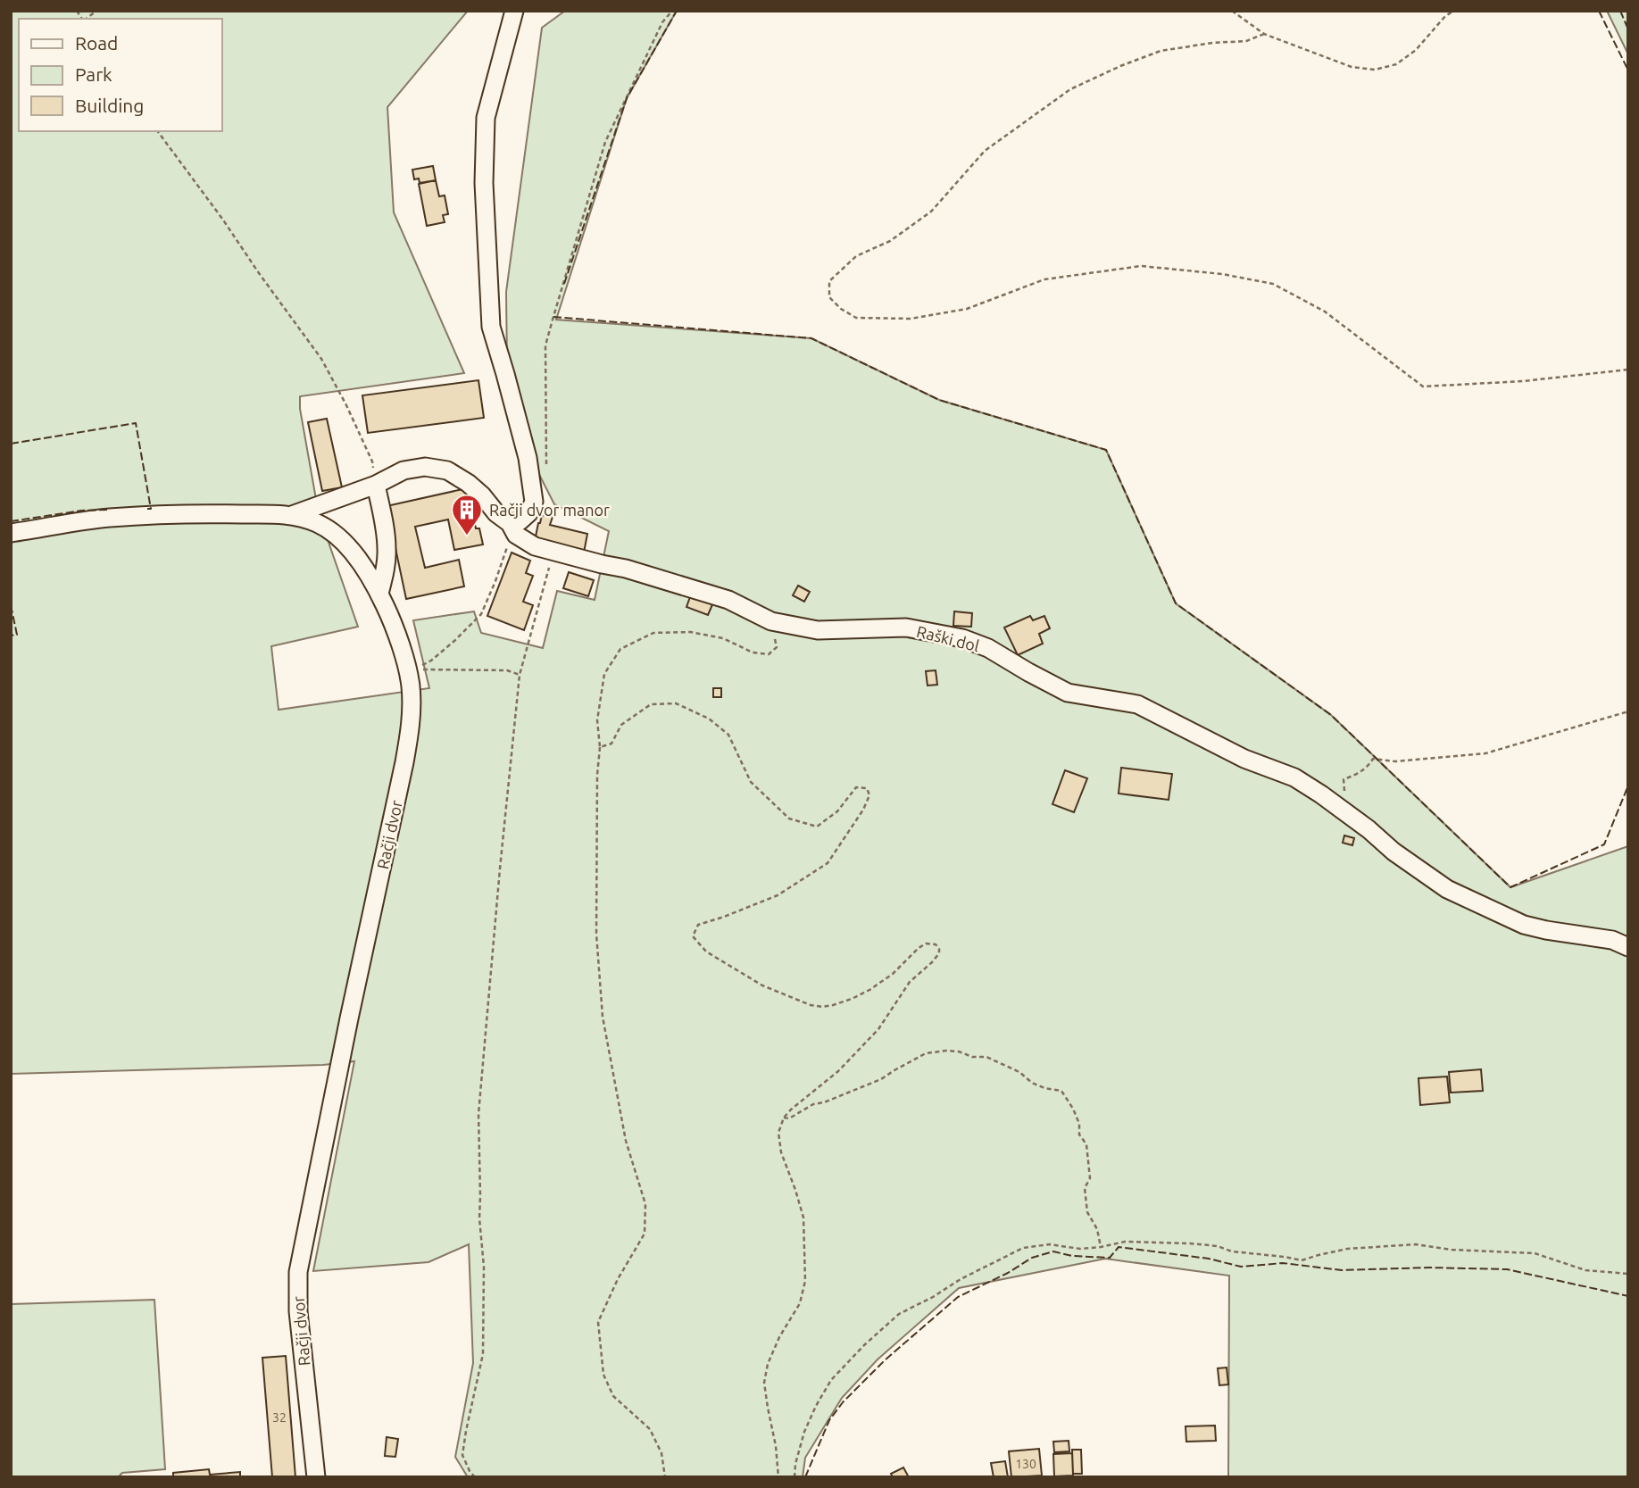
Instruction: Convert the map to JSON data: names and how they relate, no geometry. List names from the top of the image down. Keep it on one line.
{"streets":{"street":["Raški dol","Račji dvor"]},"crossings":[["Raški dol","Račji dvor"]],"places":{"building":["Račji dvor manor"]},"house_numbers":["32","130"],"legend":["Road","Park","Building"]}
